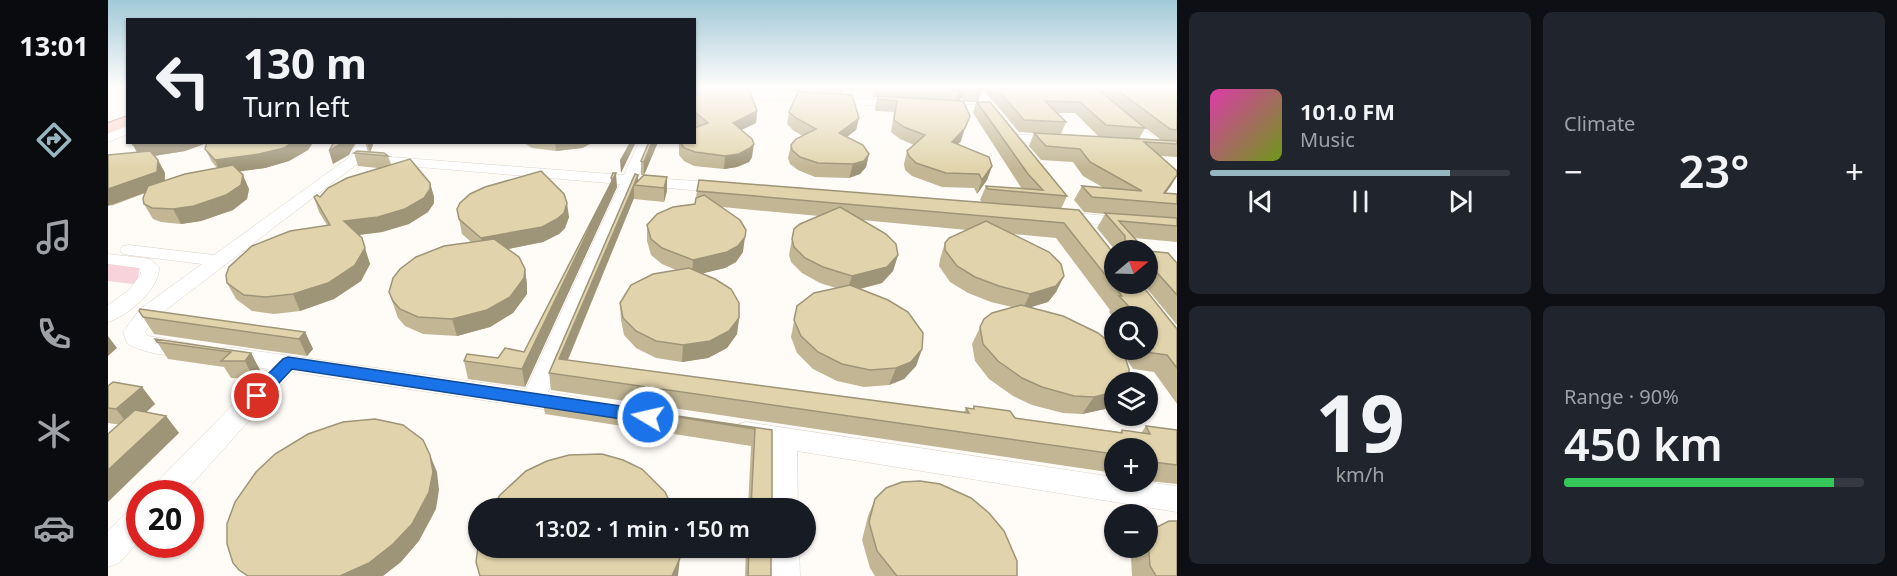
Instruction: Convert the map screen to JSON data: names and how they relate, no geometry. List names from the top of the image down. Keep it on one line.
{"north":"right","page":{"tabs":"13:01","tile":["Climate",["19","km/h"],["Range · 90%","450 km"]],"turn":["130 m","Turn left"],"song":["101.0 FM","Music"],"heat":["−","23°","+"],"map_buttons":["+","−"],"limit":"20","trip":"13:02 · 1 min · 150 m"}}
